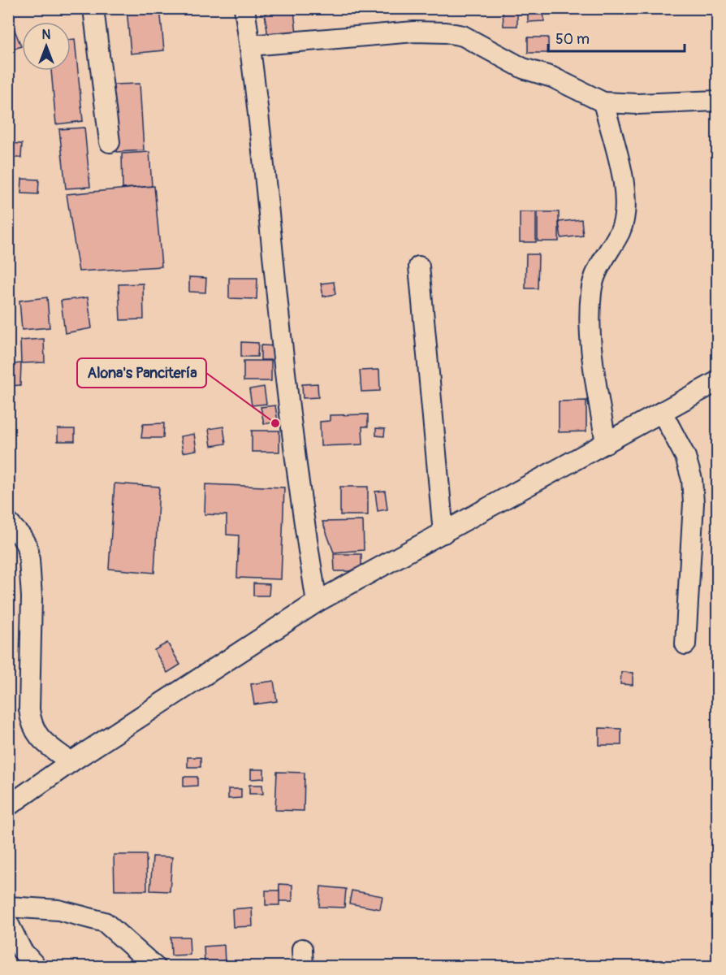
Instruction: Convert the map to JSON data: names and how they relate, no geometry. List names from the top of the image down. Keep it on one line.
{"places":["Alona's Pancitería"],"scale_bar":"50 m","north":"top"}
